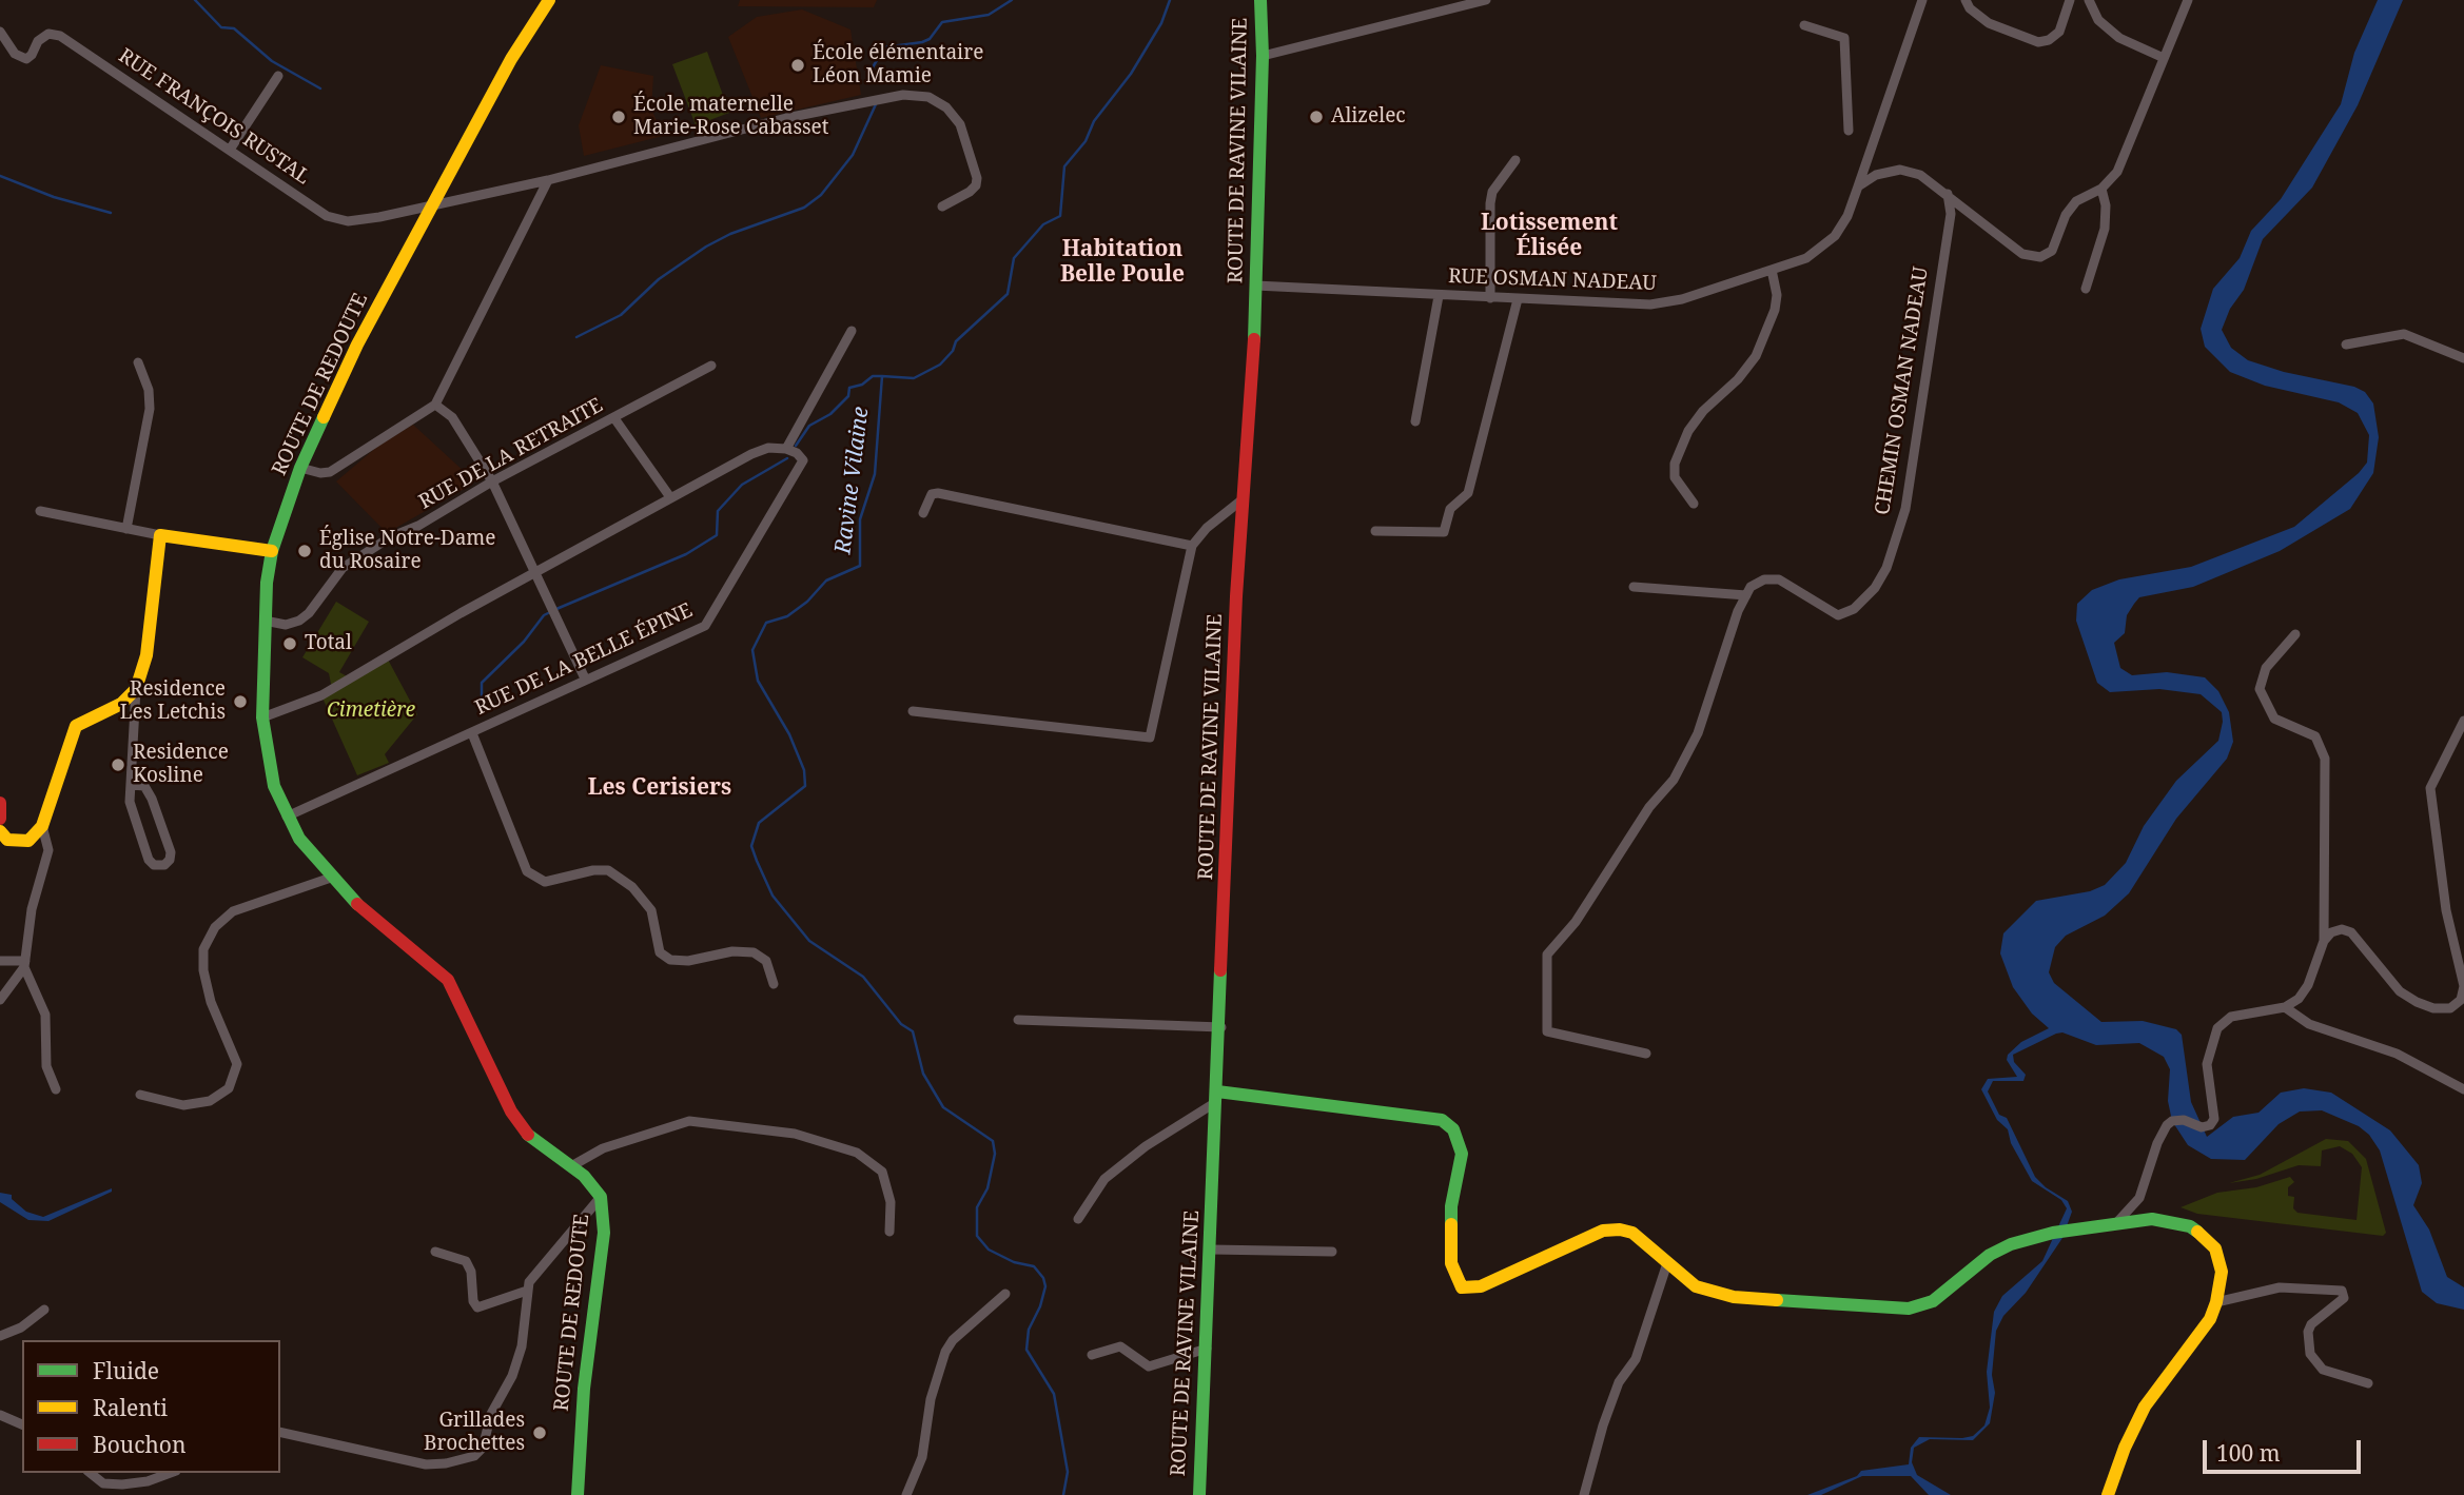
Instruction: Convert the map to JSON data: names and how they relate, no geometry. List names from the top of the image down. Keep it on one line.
{"streets":{"main road":["ROUTE DE RAVINE VILAINE","ROUTE DE REDOUTE"],"street":["RUE FRANÇOIS RUSTAL","RUE OSMAN NADEAU","CHEMIN OSMAN NADEAU","RUE DE LA RETRAITE","RUE DE LA BELLE ÉPINE"]},"crossings":[["RUE FRANÇOIS RUSTAL","ROUTE DE REDOUTE"],["ROUTE DE RAVINE VILAINE","RUE OSMAN NADEAU"],["ROUTE DE REDOUTE","RUE DE LA RETRAITE"],["ROUTE DE REDOUTE","RUE DE LA BELLE ÉPINE"]],"districts":["Lotissement Élisée","Habitation Belle Poule","Les Cerisiers"],"water":["Ravine Vilaine"],"parks":["Cimetière"],"places":["École élémentaire Léon Mamie","École maternelle Marie-Rose Cabasset","Alizelec","Église Notre-Dame du Rosaire","Total","Residence Les Letchis","Residence Kosline","Grillades Brochettes"],"legend":["Fluide","Ralenti","Bouchon"],"scale_bar":"100 m"}
